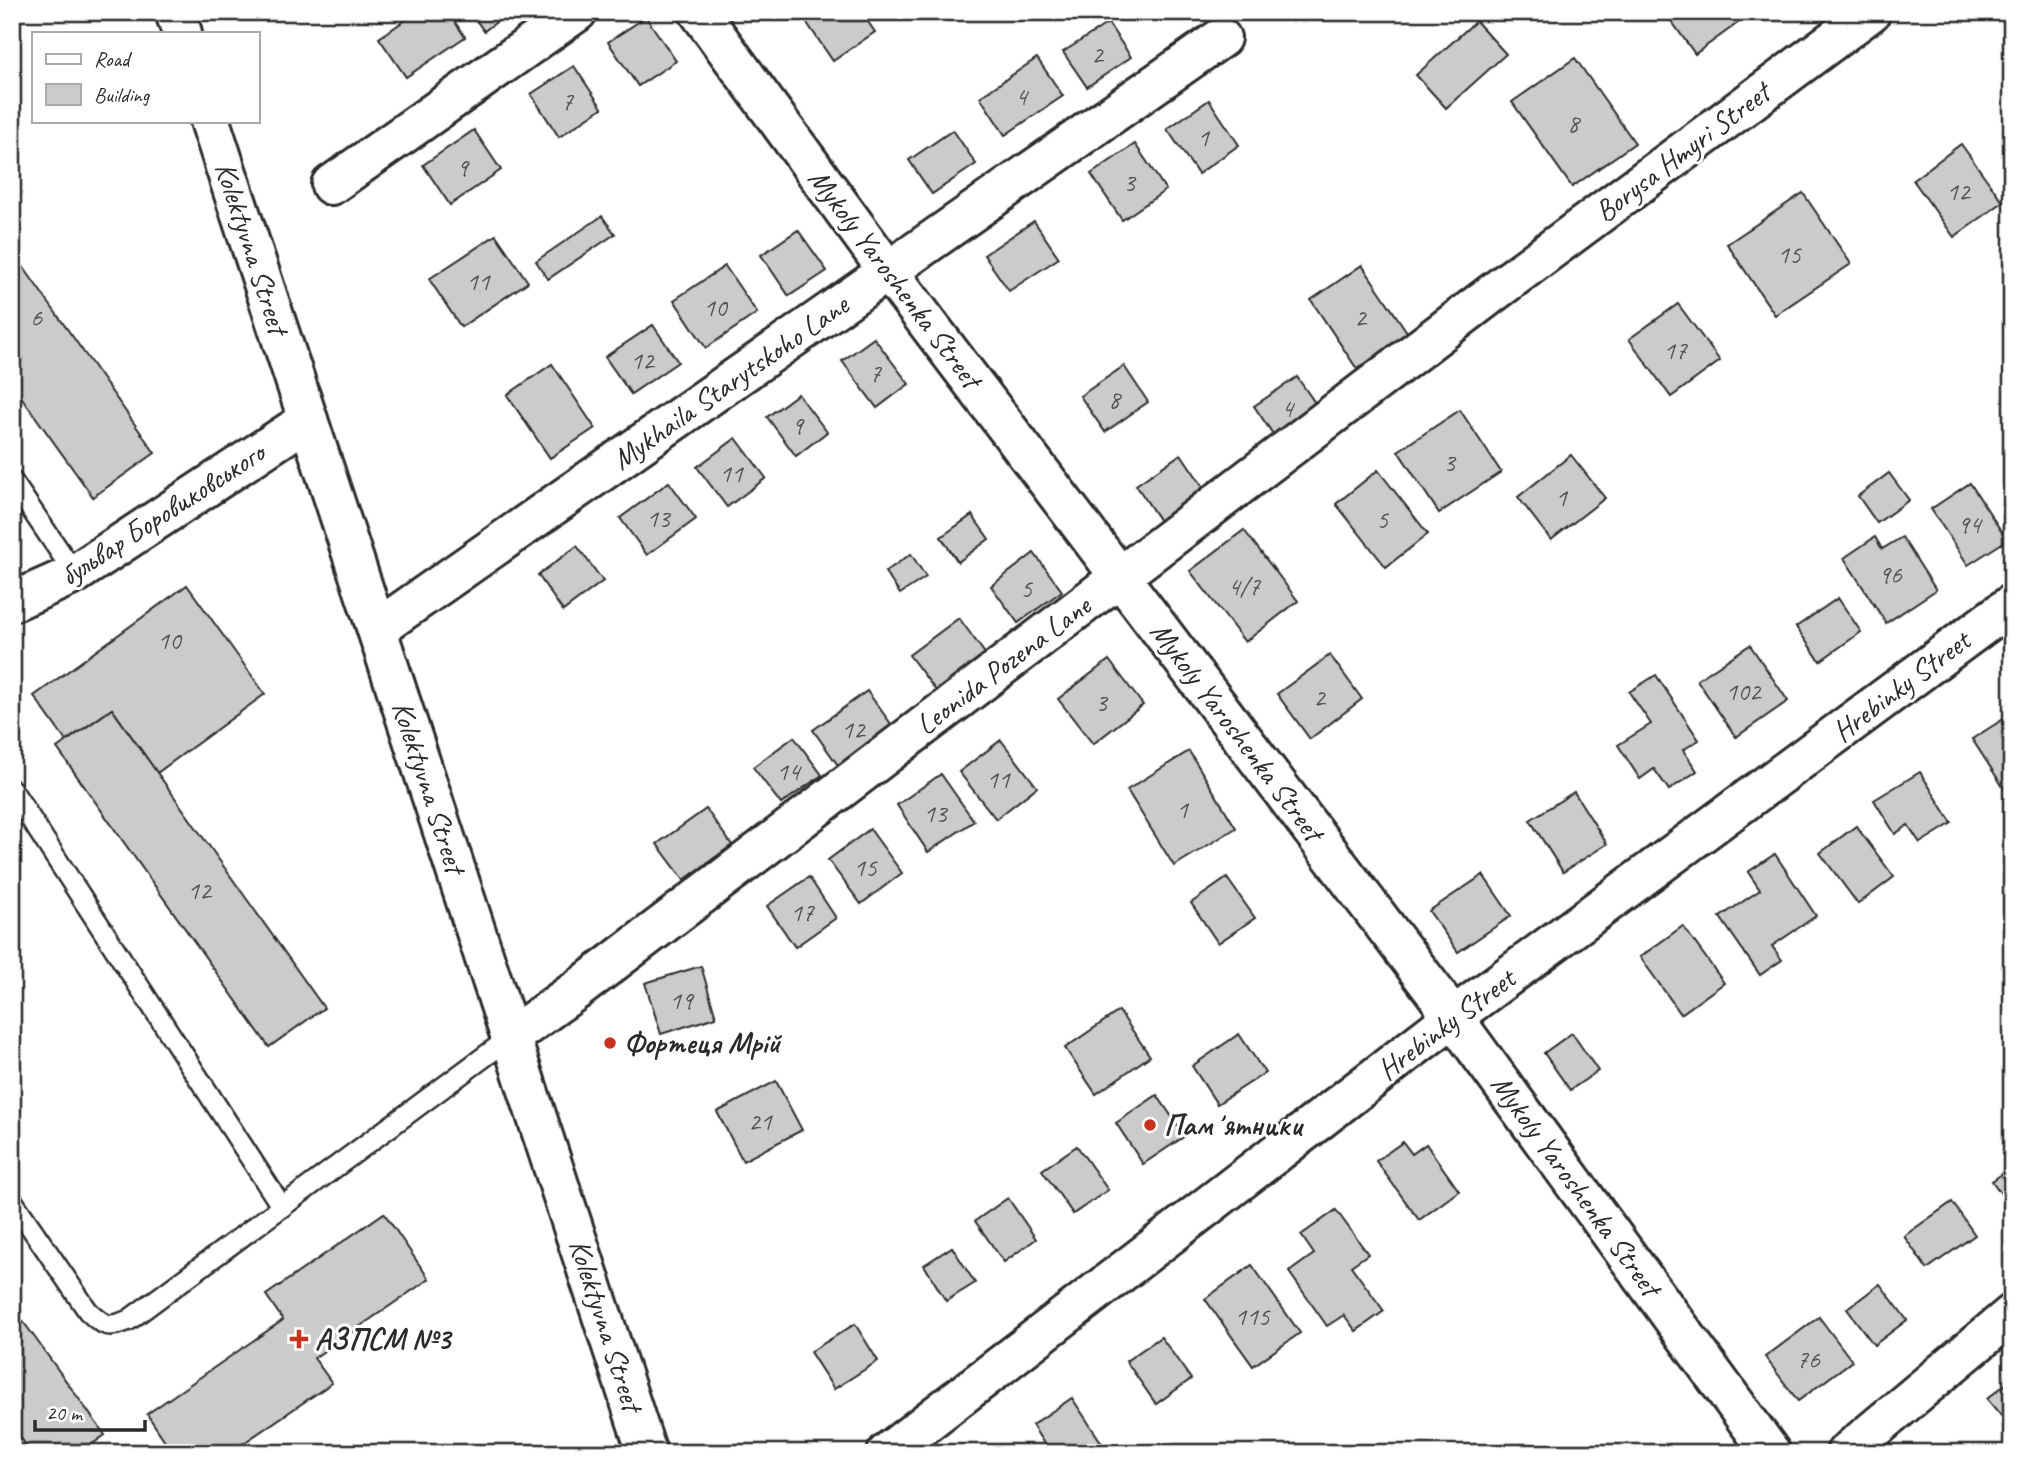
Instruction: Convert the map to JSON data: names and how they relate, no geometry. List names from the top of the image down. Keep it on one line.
{"streets":{"street":["Borysa Hmyri Street","Kolektyvna Street","Mykoly Yaroshenka Street","Mykhaila Starytskoho Lane","бульвар Боровиковського","Leonida Pozena Lane","Hrebinky Street"]},"crossings":[["Borysa Hmyri Street","Leonida Pozena Lane"],["Kolektyvna Street","Mykhaila Starytskoho Lane"],["Kolektyvna Street","бульвар Боровиковського"],["Kolektyvna Street","Leonida Pozena Lane"],["Mykoly Yaroshenka Street","Mykhaila Starytskoho Lane"],["Mykoly Yaroshenka Street","Leonida Pozena Lane"],["Mykoly Yaroshenka Street","Hrebinky Street"]],"places":{"other":["Фортеця Мрій","Памʼятники"],"health":["АЗПСМ №3"]},"house_numbers":["2","4","7","8","1","9","3","12","15","11","10","6","2","17","12","7","8","4","9","3","11","1","13","5","94","96","4/7","5","10","102","2","3","12","14","11","1","13","15","12","17","19","21","115","76"],"legend":["Road","Building"],"scale_bar":"20 m"}
